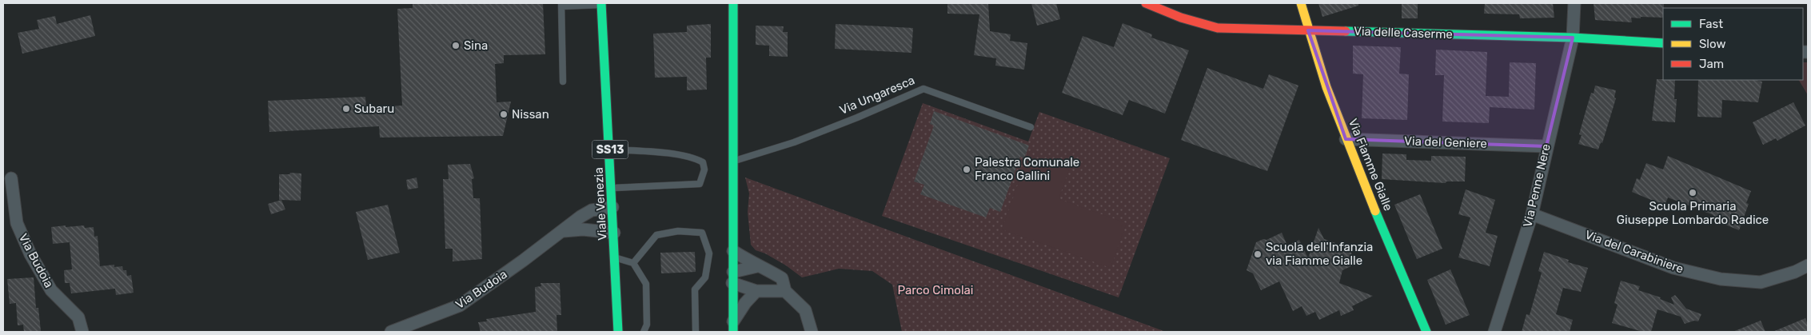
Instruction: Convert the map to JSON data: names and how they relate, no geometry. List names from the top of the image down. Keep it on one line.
{"streets":{"street":["Via delle Caserme","Via del Geniere","SS13","Via Fiamme Gialle","Via Penne Nere","Viale Venezia","Via del Carabiniere","Via Budoia"],"lane":["Via Ungaresca"]},"crossings":[["Via delle Caserme","Via Fiamme Gialle"],["Via delle Caserme","Via Penne Nere"],["Via del Geniere","Via Fiamme Gialle"],["Via del Geniere","Via Penne Nere"],["Via Penne Nere","Via del Carabiniere"],["Viale Venezia","Via Budoia"]],"parks":["Parco Cimolai"],"places":["Sina","Subaru","Nissan","Palestra Comunale Franco Gallini","Scuola Primaria Giuseppe Lombardo Radice","Scuola dell'Infanzia via Fiamme Gialle"],"legend":["Fast","Slow","Jam"]}
